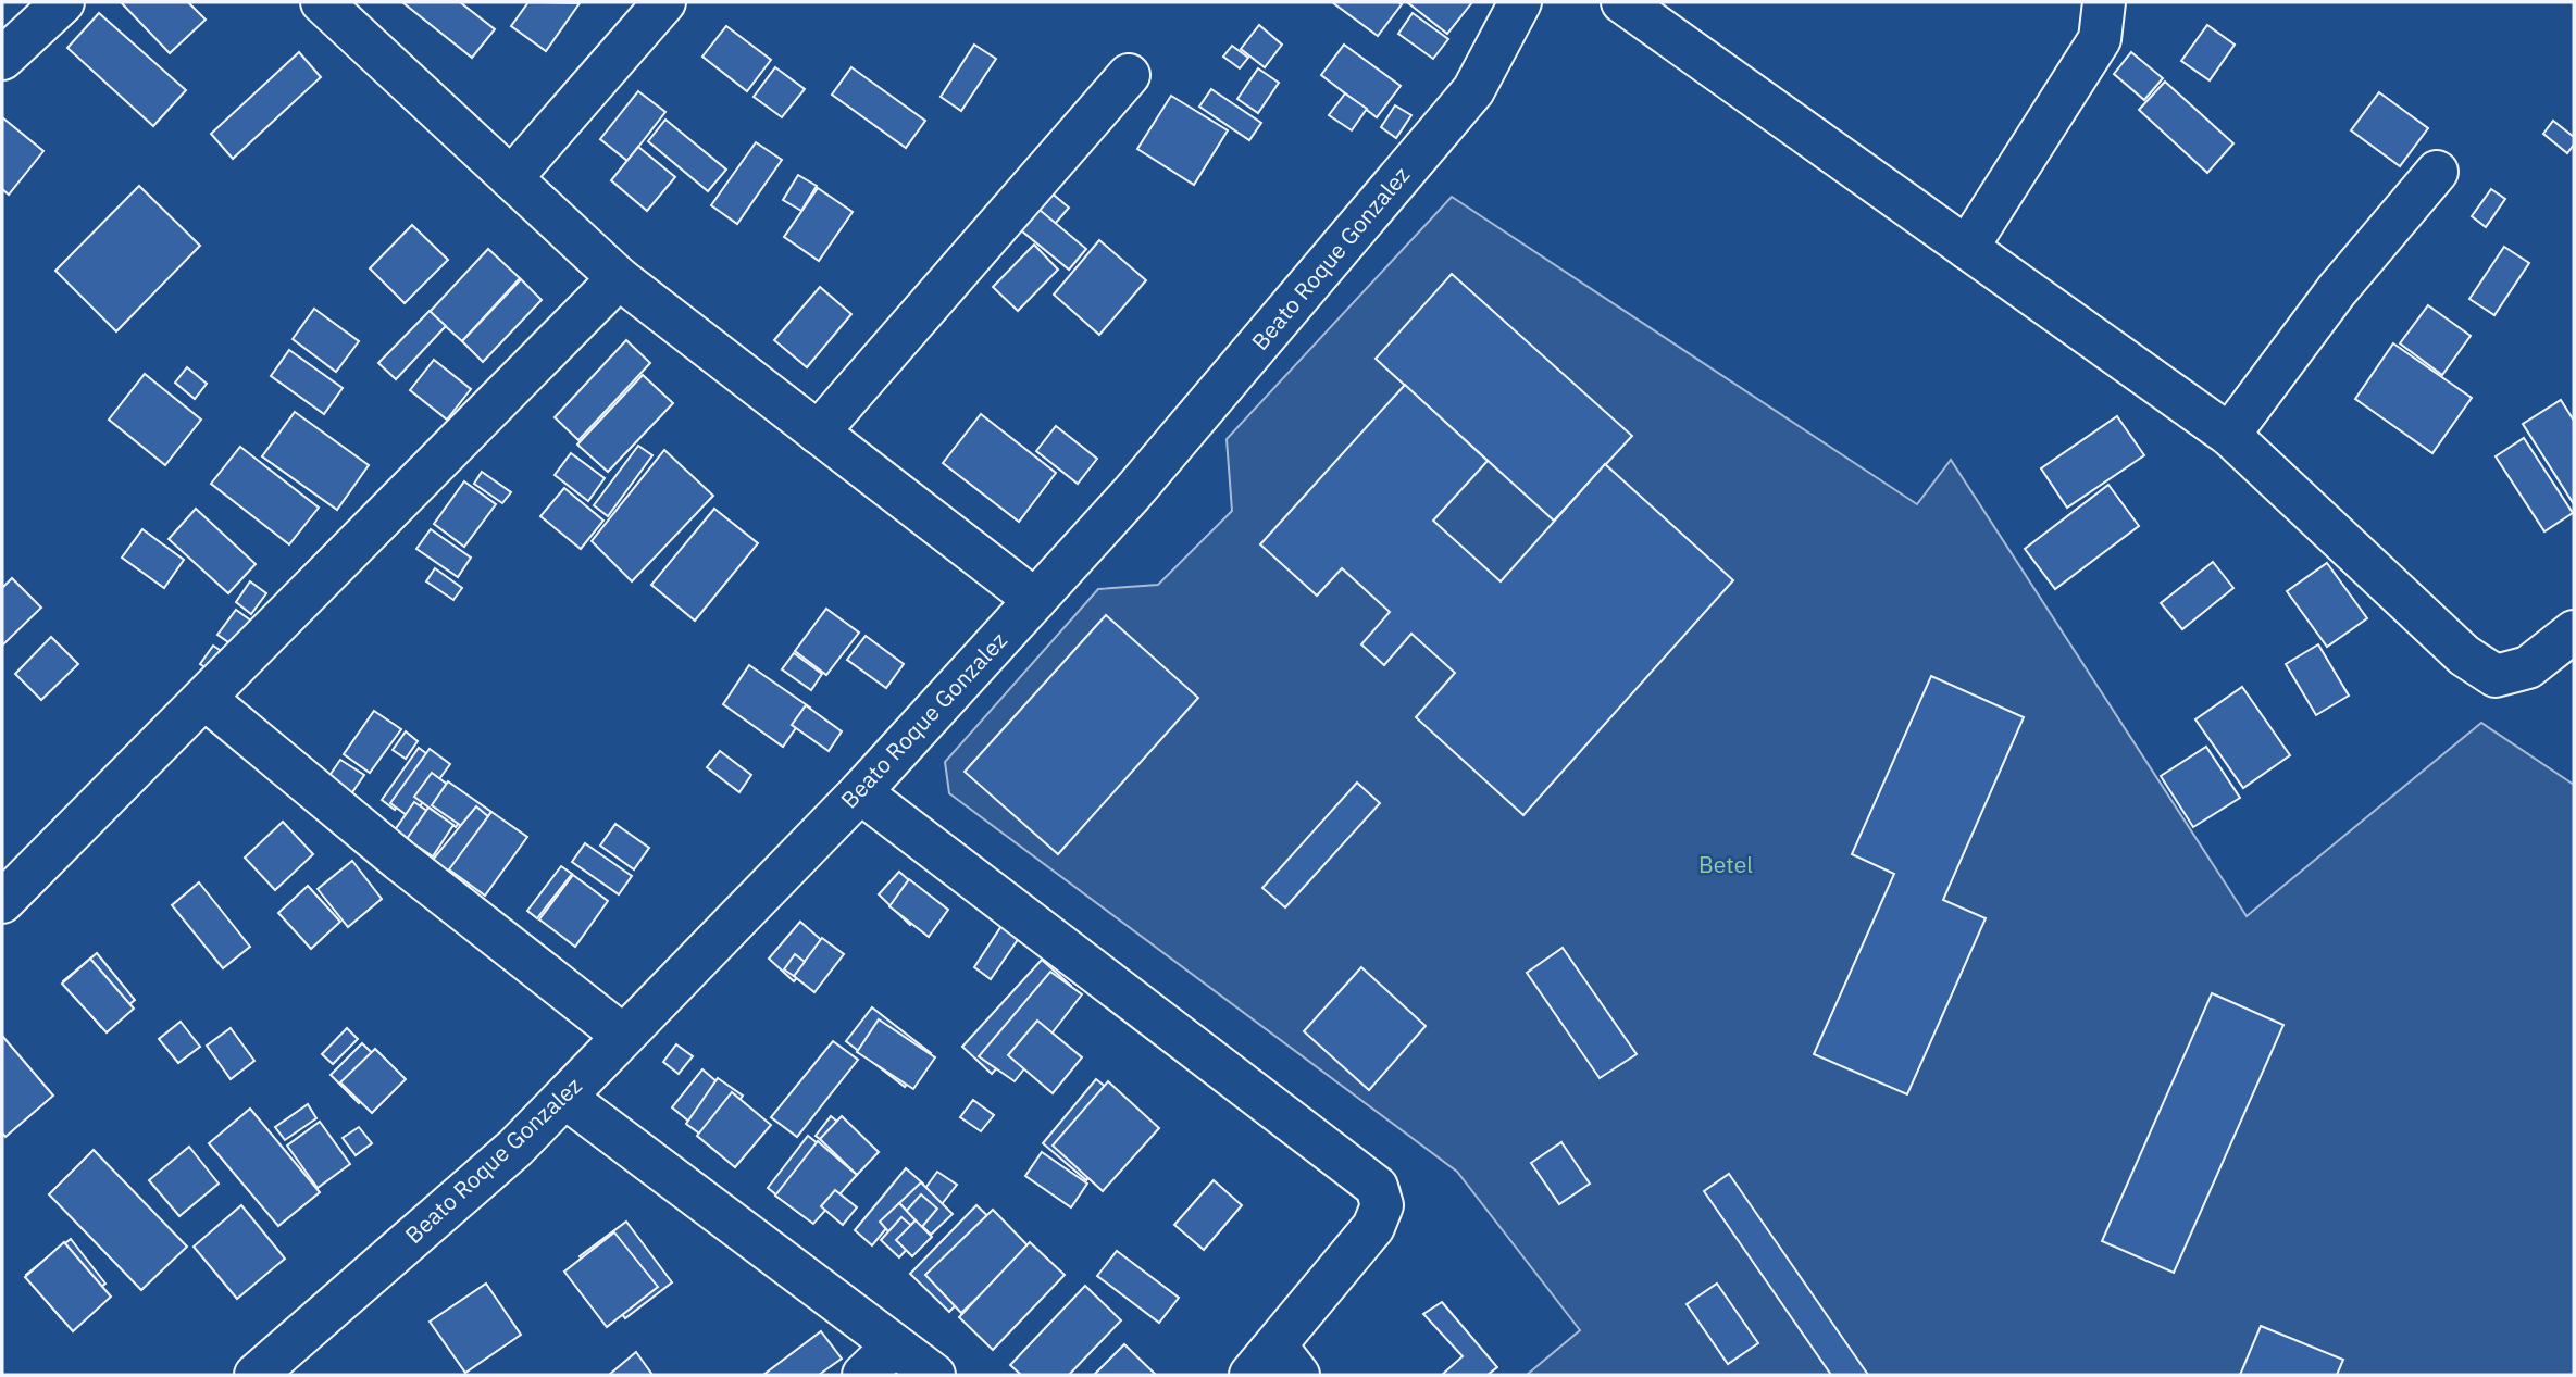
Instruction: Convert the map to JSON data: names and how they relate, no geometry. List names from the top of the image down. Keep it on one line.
{"streets":{"street":["Beato Roque Gonzalez"]},"parks":["Betel"]}
